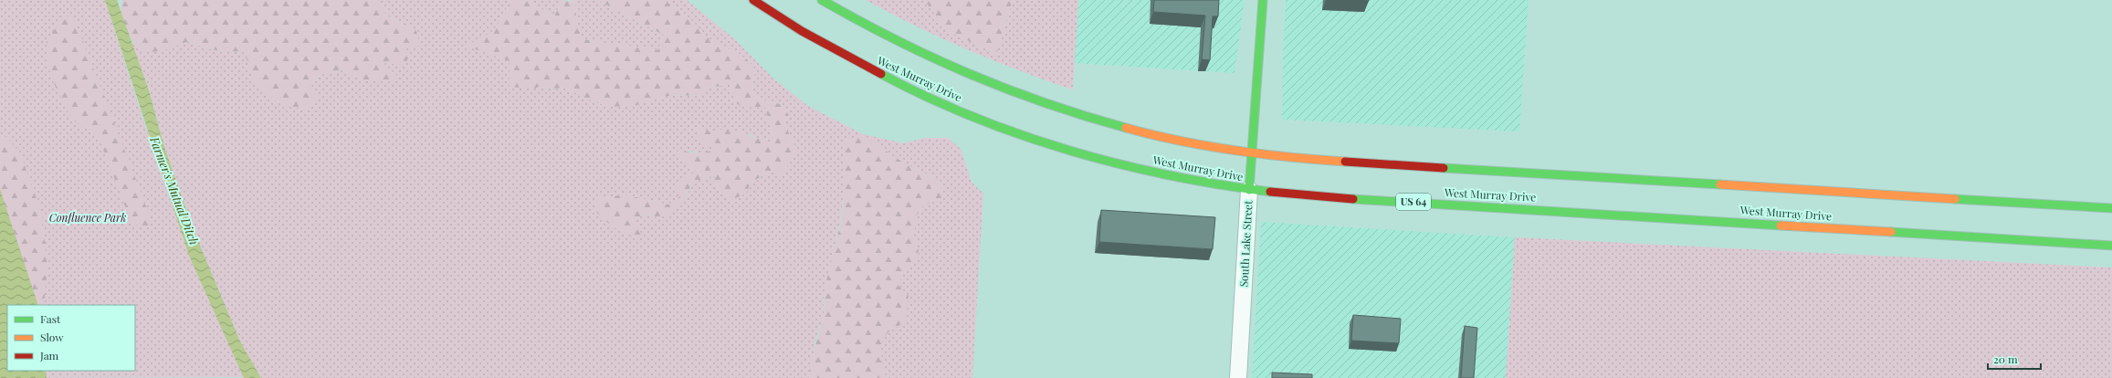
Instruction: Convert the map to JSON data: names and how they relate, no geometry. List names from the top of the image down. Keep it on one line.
{"streets":{"main road":["West Murray Drive","US 64","South Lake Street"]},"crossings":[["West Murray Drive","South Lake Street"]],"water":["Farmer's Mutual Ditch"],"parks":["Confluence Park"],"legend":["Fast","Slow","Jam"],"scale_bar":"20 m"}
